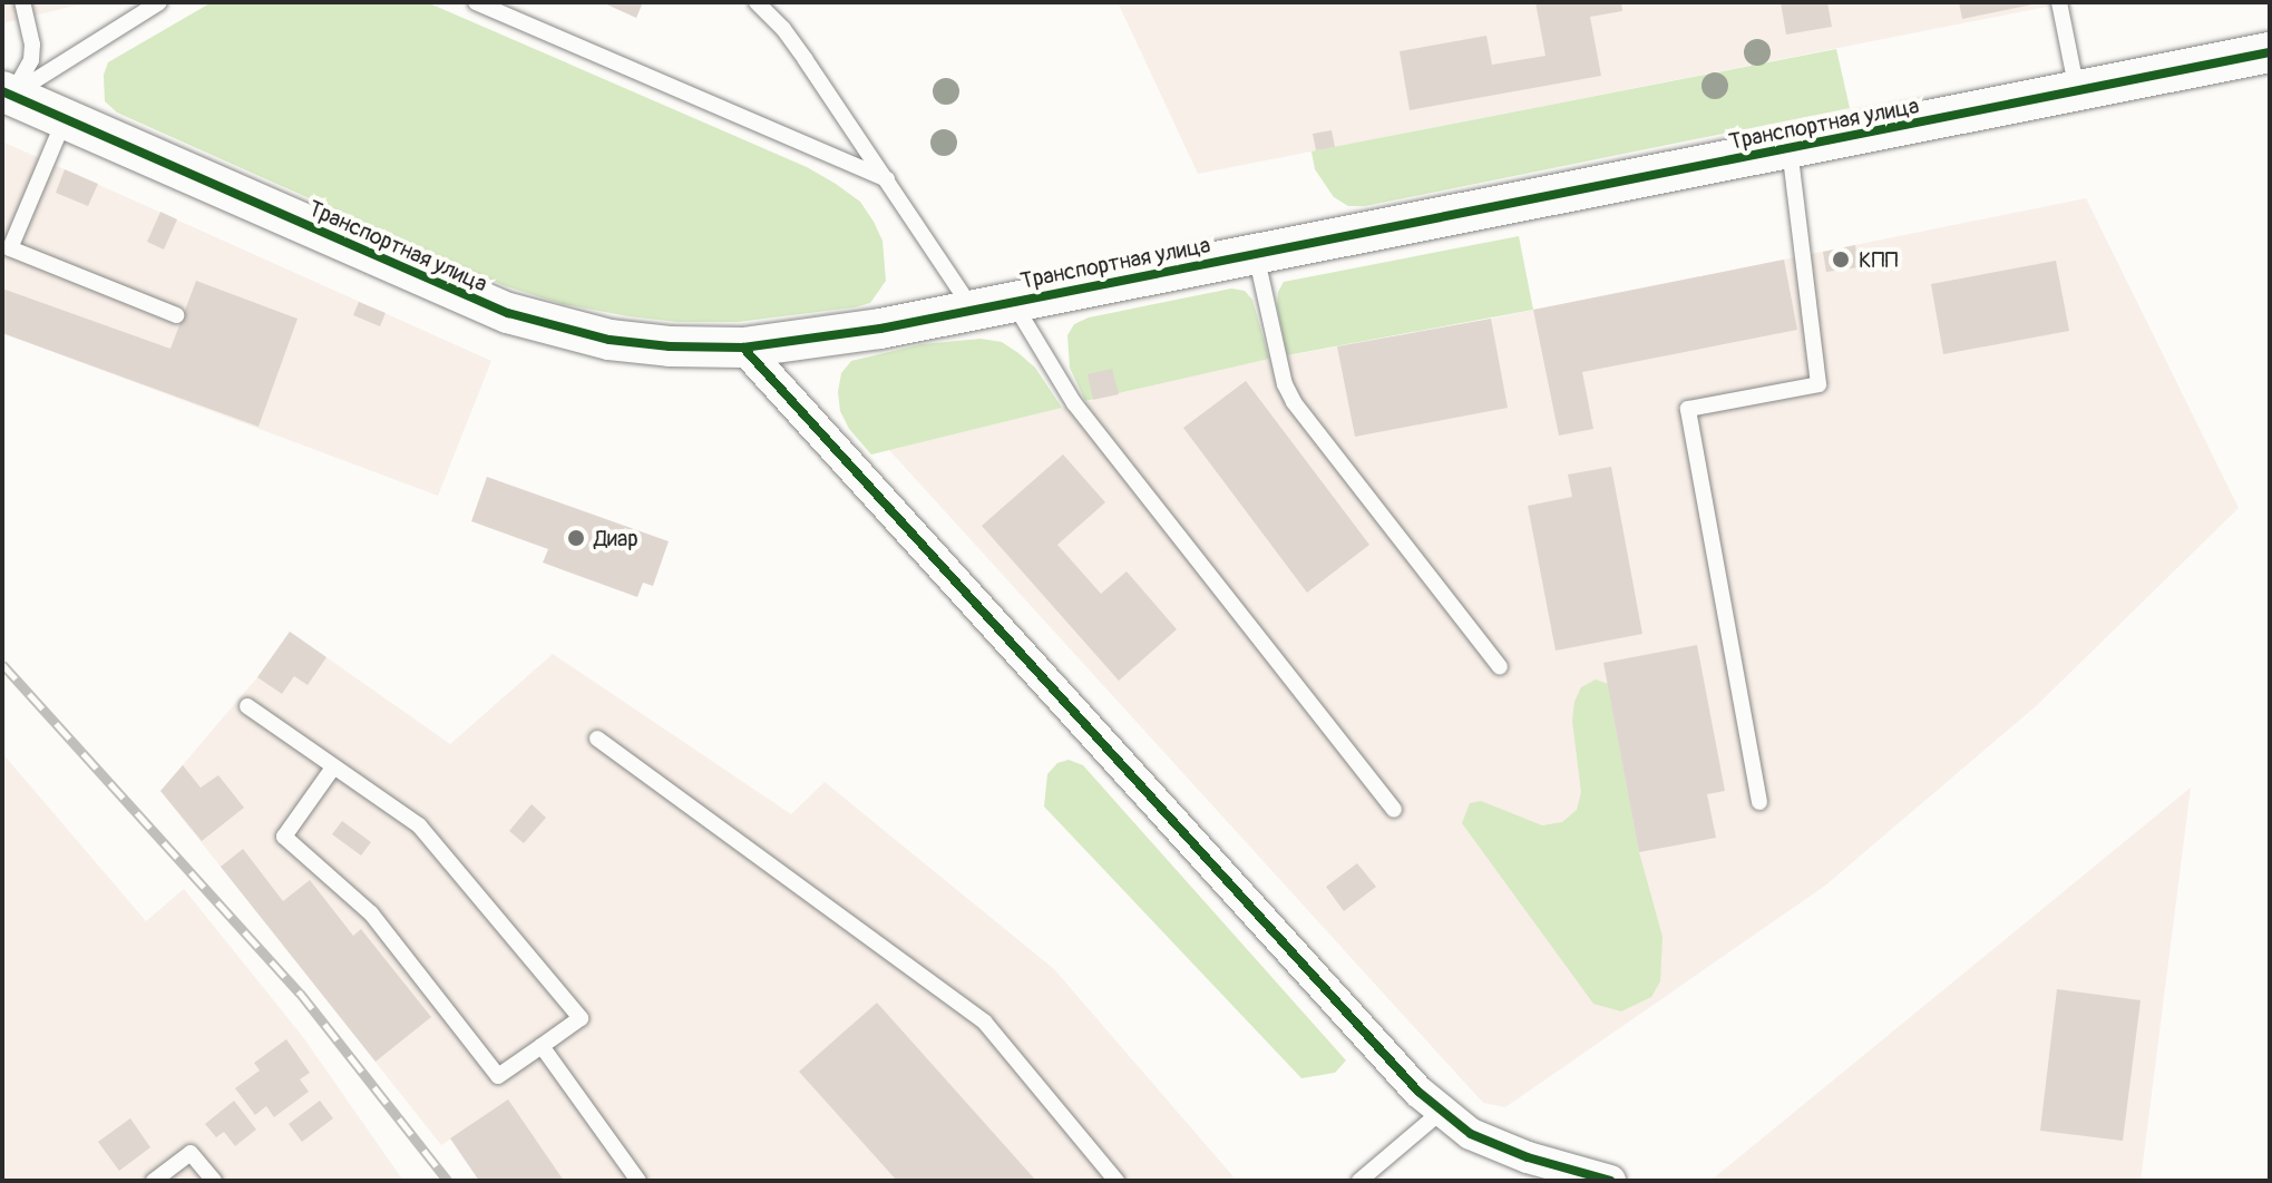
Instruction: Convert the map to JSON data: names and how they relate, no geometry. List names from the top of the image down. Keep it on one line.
{"streets":{"street":["Транспортная улица"]},"places":["КПП","Диар"]}
